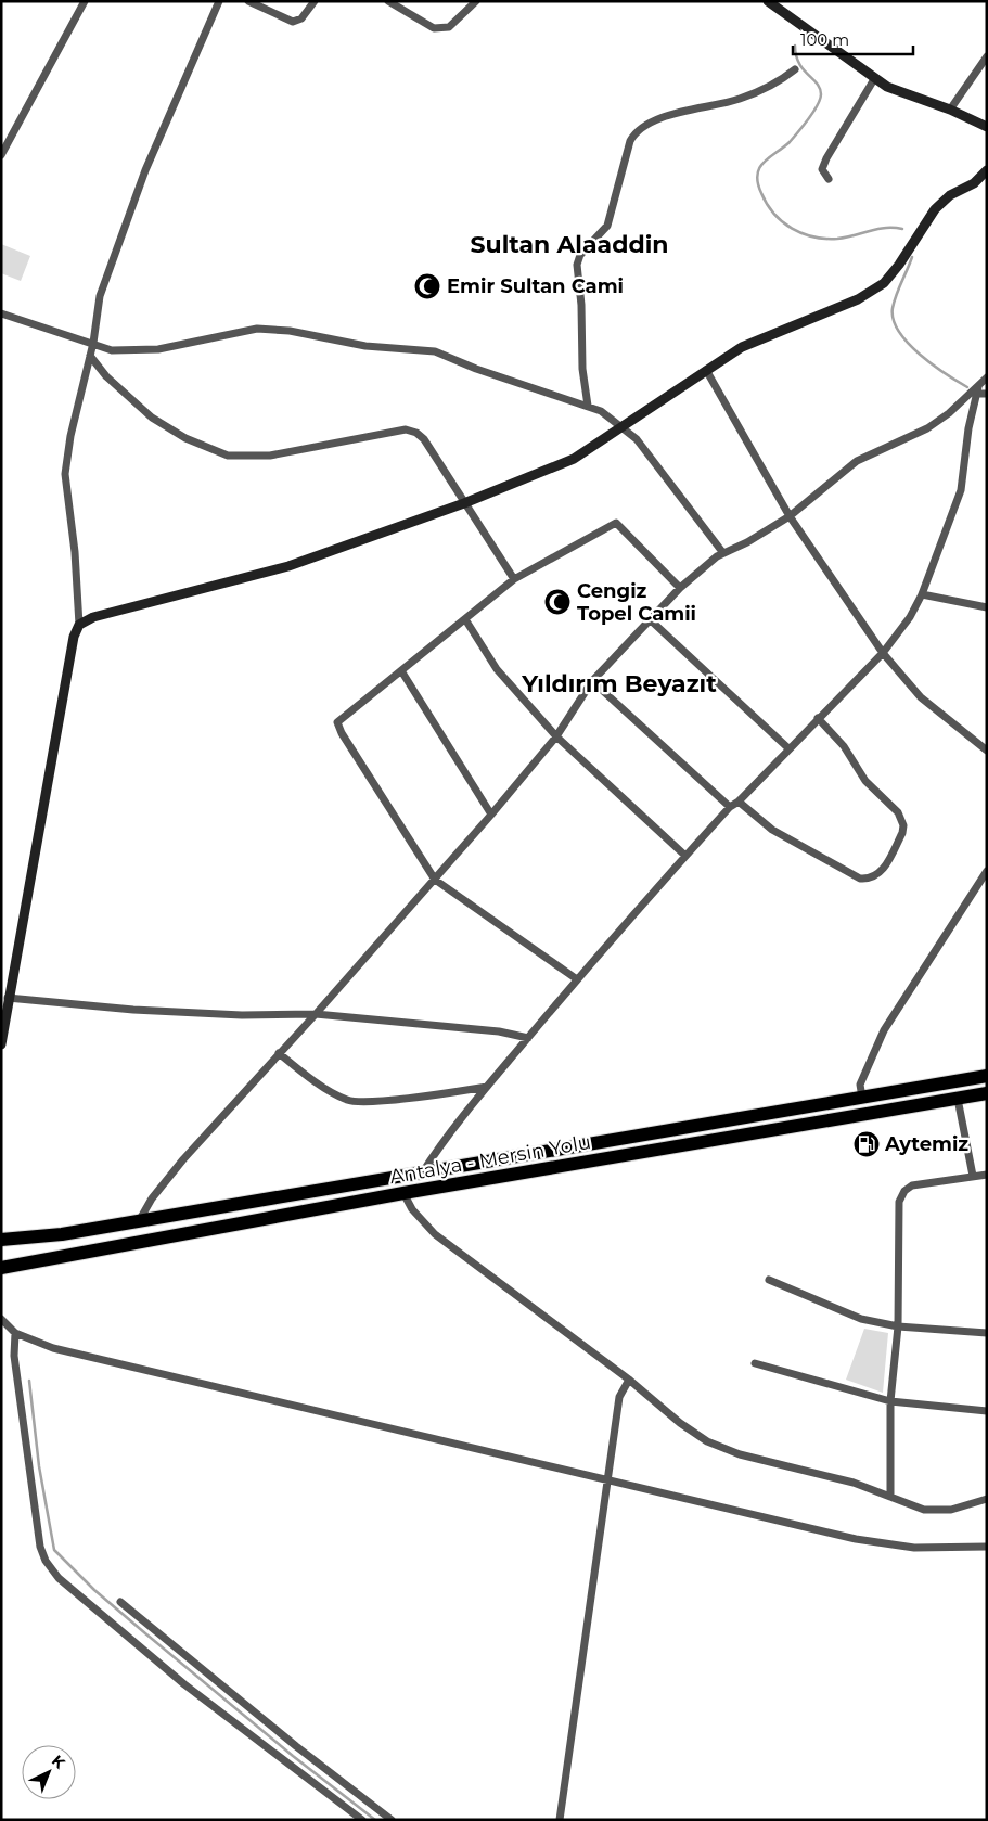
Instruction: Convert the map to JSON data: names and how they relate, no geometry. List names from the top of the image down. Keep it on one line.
{"streets":{"highway":["Antalya - Mersin Yolu"]},"districts":["Sultan Alaaddin","Yıldırım Beyazıt"],"places":{"mosque":["Emir Sultan Cami","Cengiz Topel Camii"],"fuel station":["Aytemiz"]},"scale_bar":"100 m","north":"top right"}
